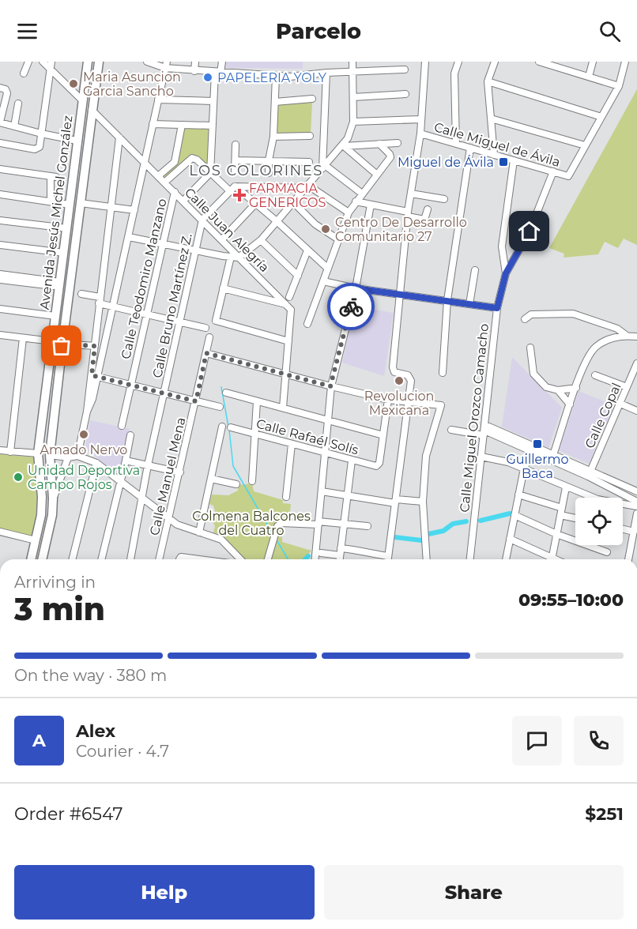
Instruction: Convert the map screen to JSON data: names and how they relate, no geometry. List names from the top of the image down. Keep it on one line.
{"streets":{"main road":["Avenida Jesús Michel González"],"street":["Calle Miguel de Ávila","Calle Juan Alegría","Calle Teodomiro Manzano","Calle Bruno Martínez Z.","Calle Copal","Calle Miguel Orozco Camacho","Calle Rafaél Solís","Calle Manuel Mena"]},"crossings":[["Calle Miguel de Ávila","Calle Miguel Orozco Camacho"],["Avenida Jesús Michel González","Calle Juan Alegría"],["Calle Juan Alegría","Calle Teodomiro Manzano"],["Calle Juan Alegría","Calle Bruno Martínez Z."]],"districts":["LOS COLORINES"],"parks":["Colmena Balcones del Cuatro"],"places":{"other":["PAPELERIA YOLY","Maria Asuncion Garcia Sancho","Centro De Desarrollo Comunitario 27","Revolucion Mexicana","Amado Nervo","Unidad Deportiva Campo Rojos"],"transit":["Miguel de Ávila","Guillermo Baca"],"health":["FARMACIA GENERICOS"]},"page":{"header":"Parcelo","heading":["3 min","Arriving in","09:55–10:00"],"panel":["Alex","Courier · 4.7","Order #6547","$251"],"bar":"On the way · 380 m","round":"A","buttons":["Help","Share"]}}
